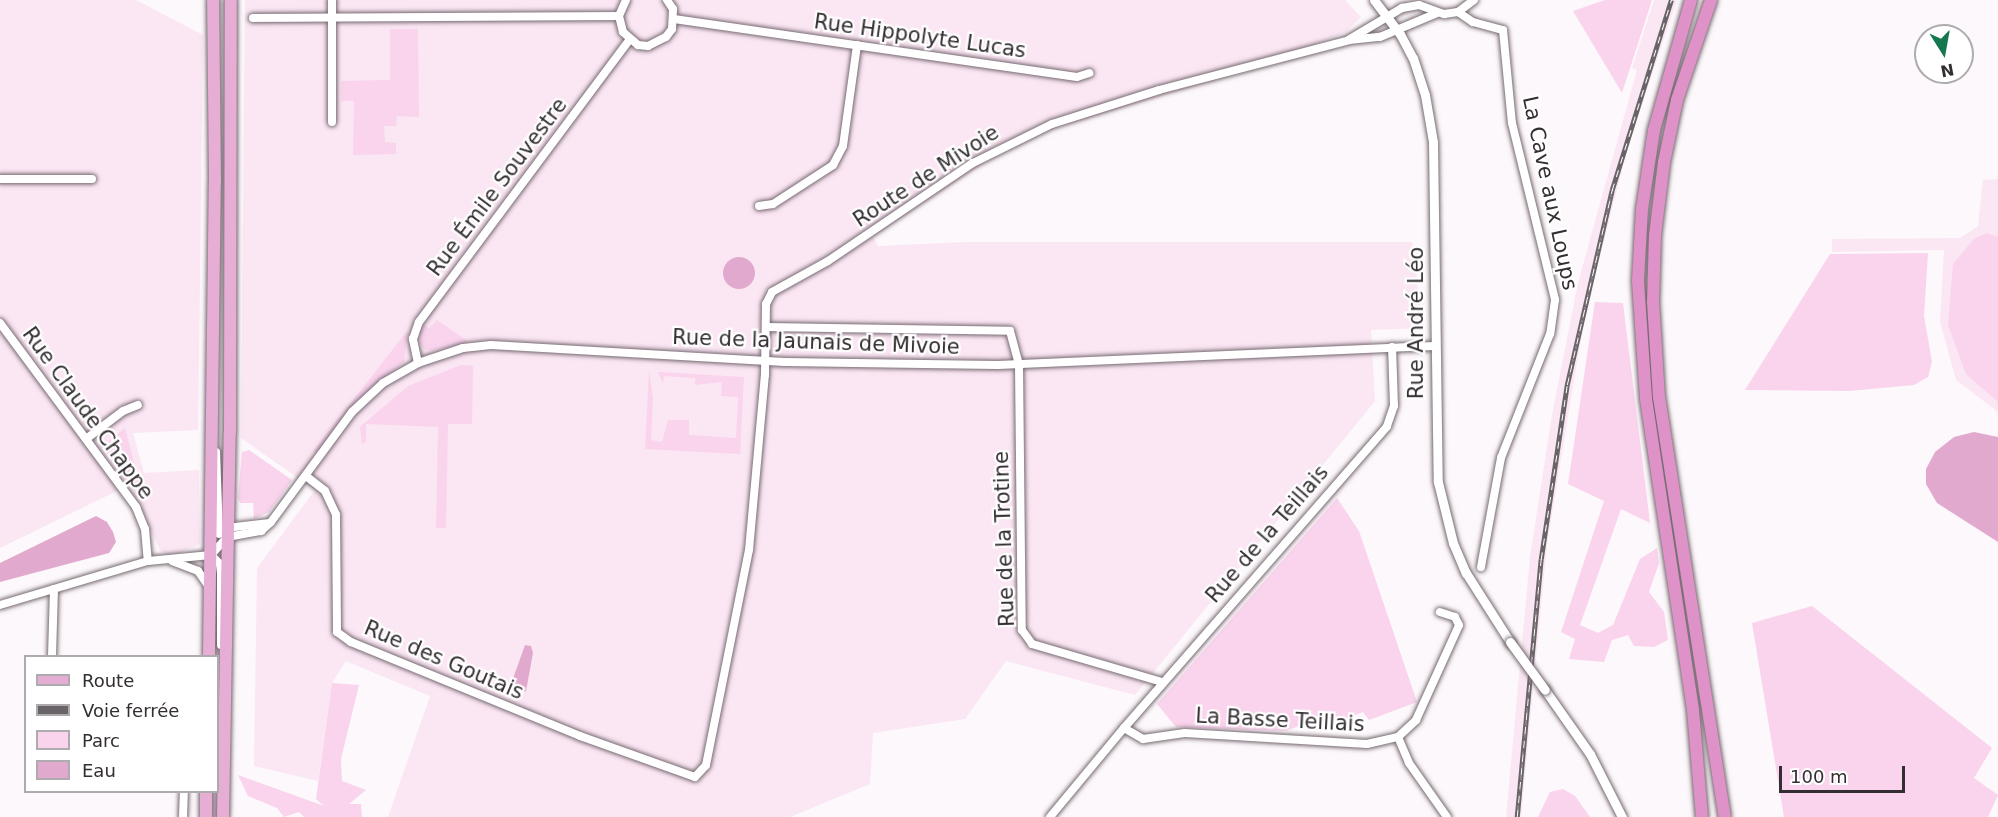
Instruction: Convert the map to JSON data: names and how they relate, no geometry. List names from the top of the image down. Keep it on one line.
{"streets":{"street":["Rue Hippolyte Lucas","Route de Mivoie","Rue Émile Souvestre","La Cave aux Loups","Rue André Léo","Rue de la Jaunais de Mivoie","Rue Claude Chappe","Rue de la Teillais","Rue de la Trotine","Rue des Goutais","La Basse Teillais"]},"crossings":[["Route de Mivoie","Rue André Léo"],["Route de Mivoie","Rue de la Jaunais de Mivoie"],["Route de Mivoie","Rue de la Trotine"],["Route de Mivoie","Rue des Goutais"],["Rue Émile Souvestre","Rue de la Jaunais de Mivoie"],["Rue André Léo","Rue de la Jaunais de Mivoie"],["Rue de la Jaunais de Mivoie","Rue Claude Chappe"],["Rue de la Jaunais de Mivoie","Rue de la Teillais"],["Rue de la Jaunais de Mivoie","Rue de la Trotine"],["Rue de la Jaunais de Mivoie","Rue des Goutais"],["Rue de la Teillais","Rue de la Trotine"],["Rue de la Teillais","La Basse Teillais"]],"legend":["Route","Voie ferrée","Parc","Eau"],"scale_bar":"100 m","north":"bottom"}
